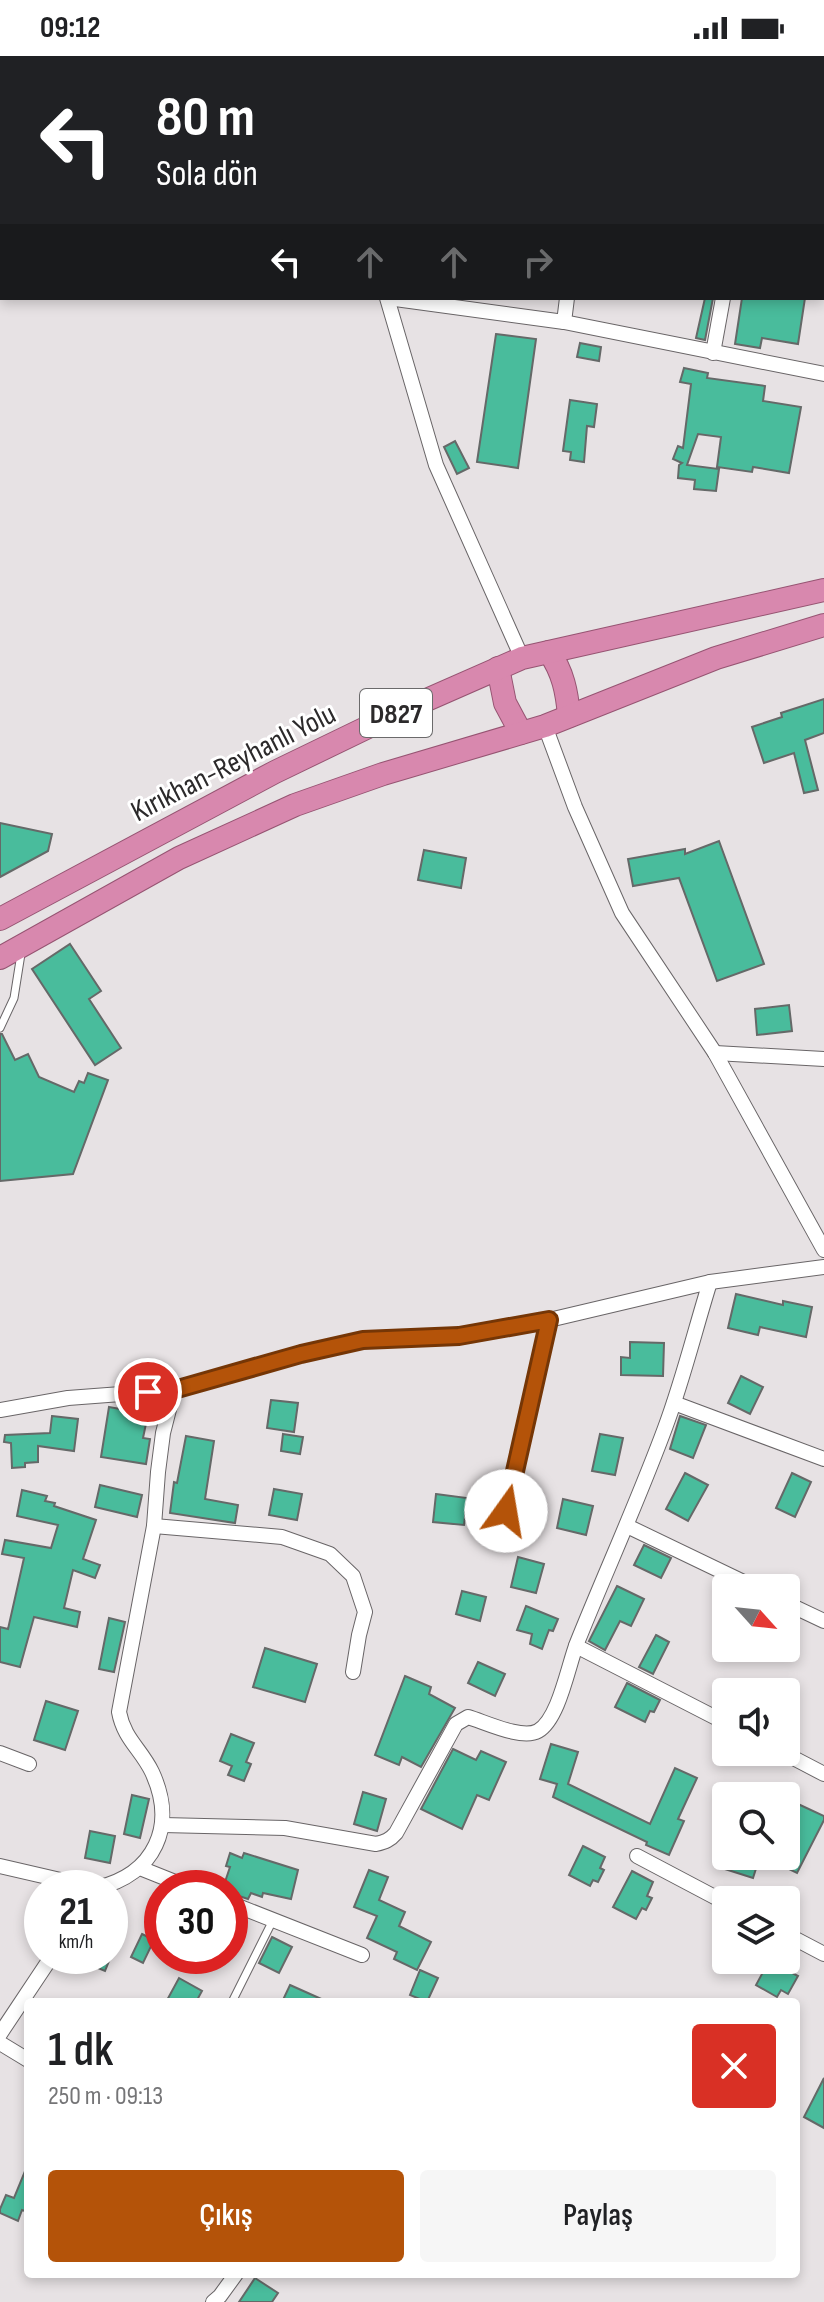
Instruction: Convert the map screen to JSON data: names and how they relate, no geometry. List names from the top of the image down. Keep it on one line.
{"streets":{"highway":["D827","Kırıkhan-Reyhanlı Yolu"]},"north":"bottom right","page":{"status":"09:12","turn":["80 m","Sola dön"],"speed":"21 km/h","limit":"30","heading":["1 dk","250 m · 09:13"],"buttons":["Çıkış","Paylaş"]}}
